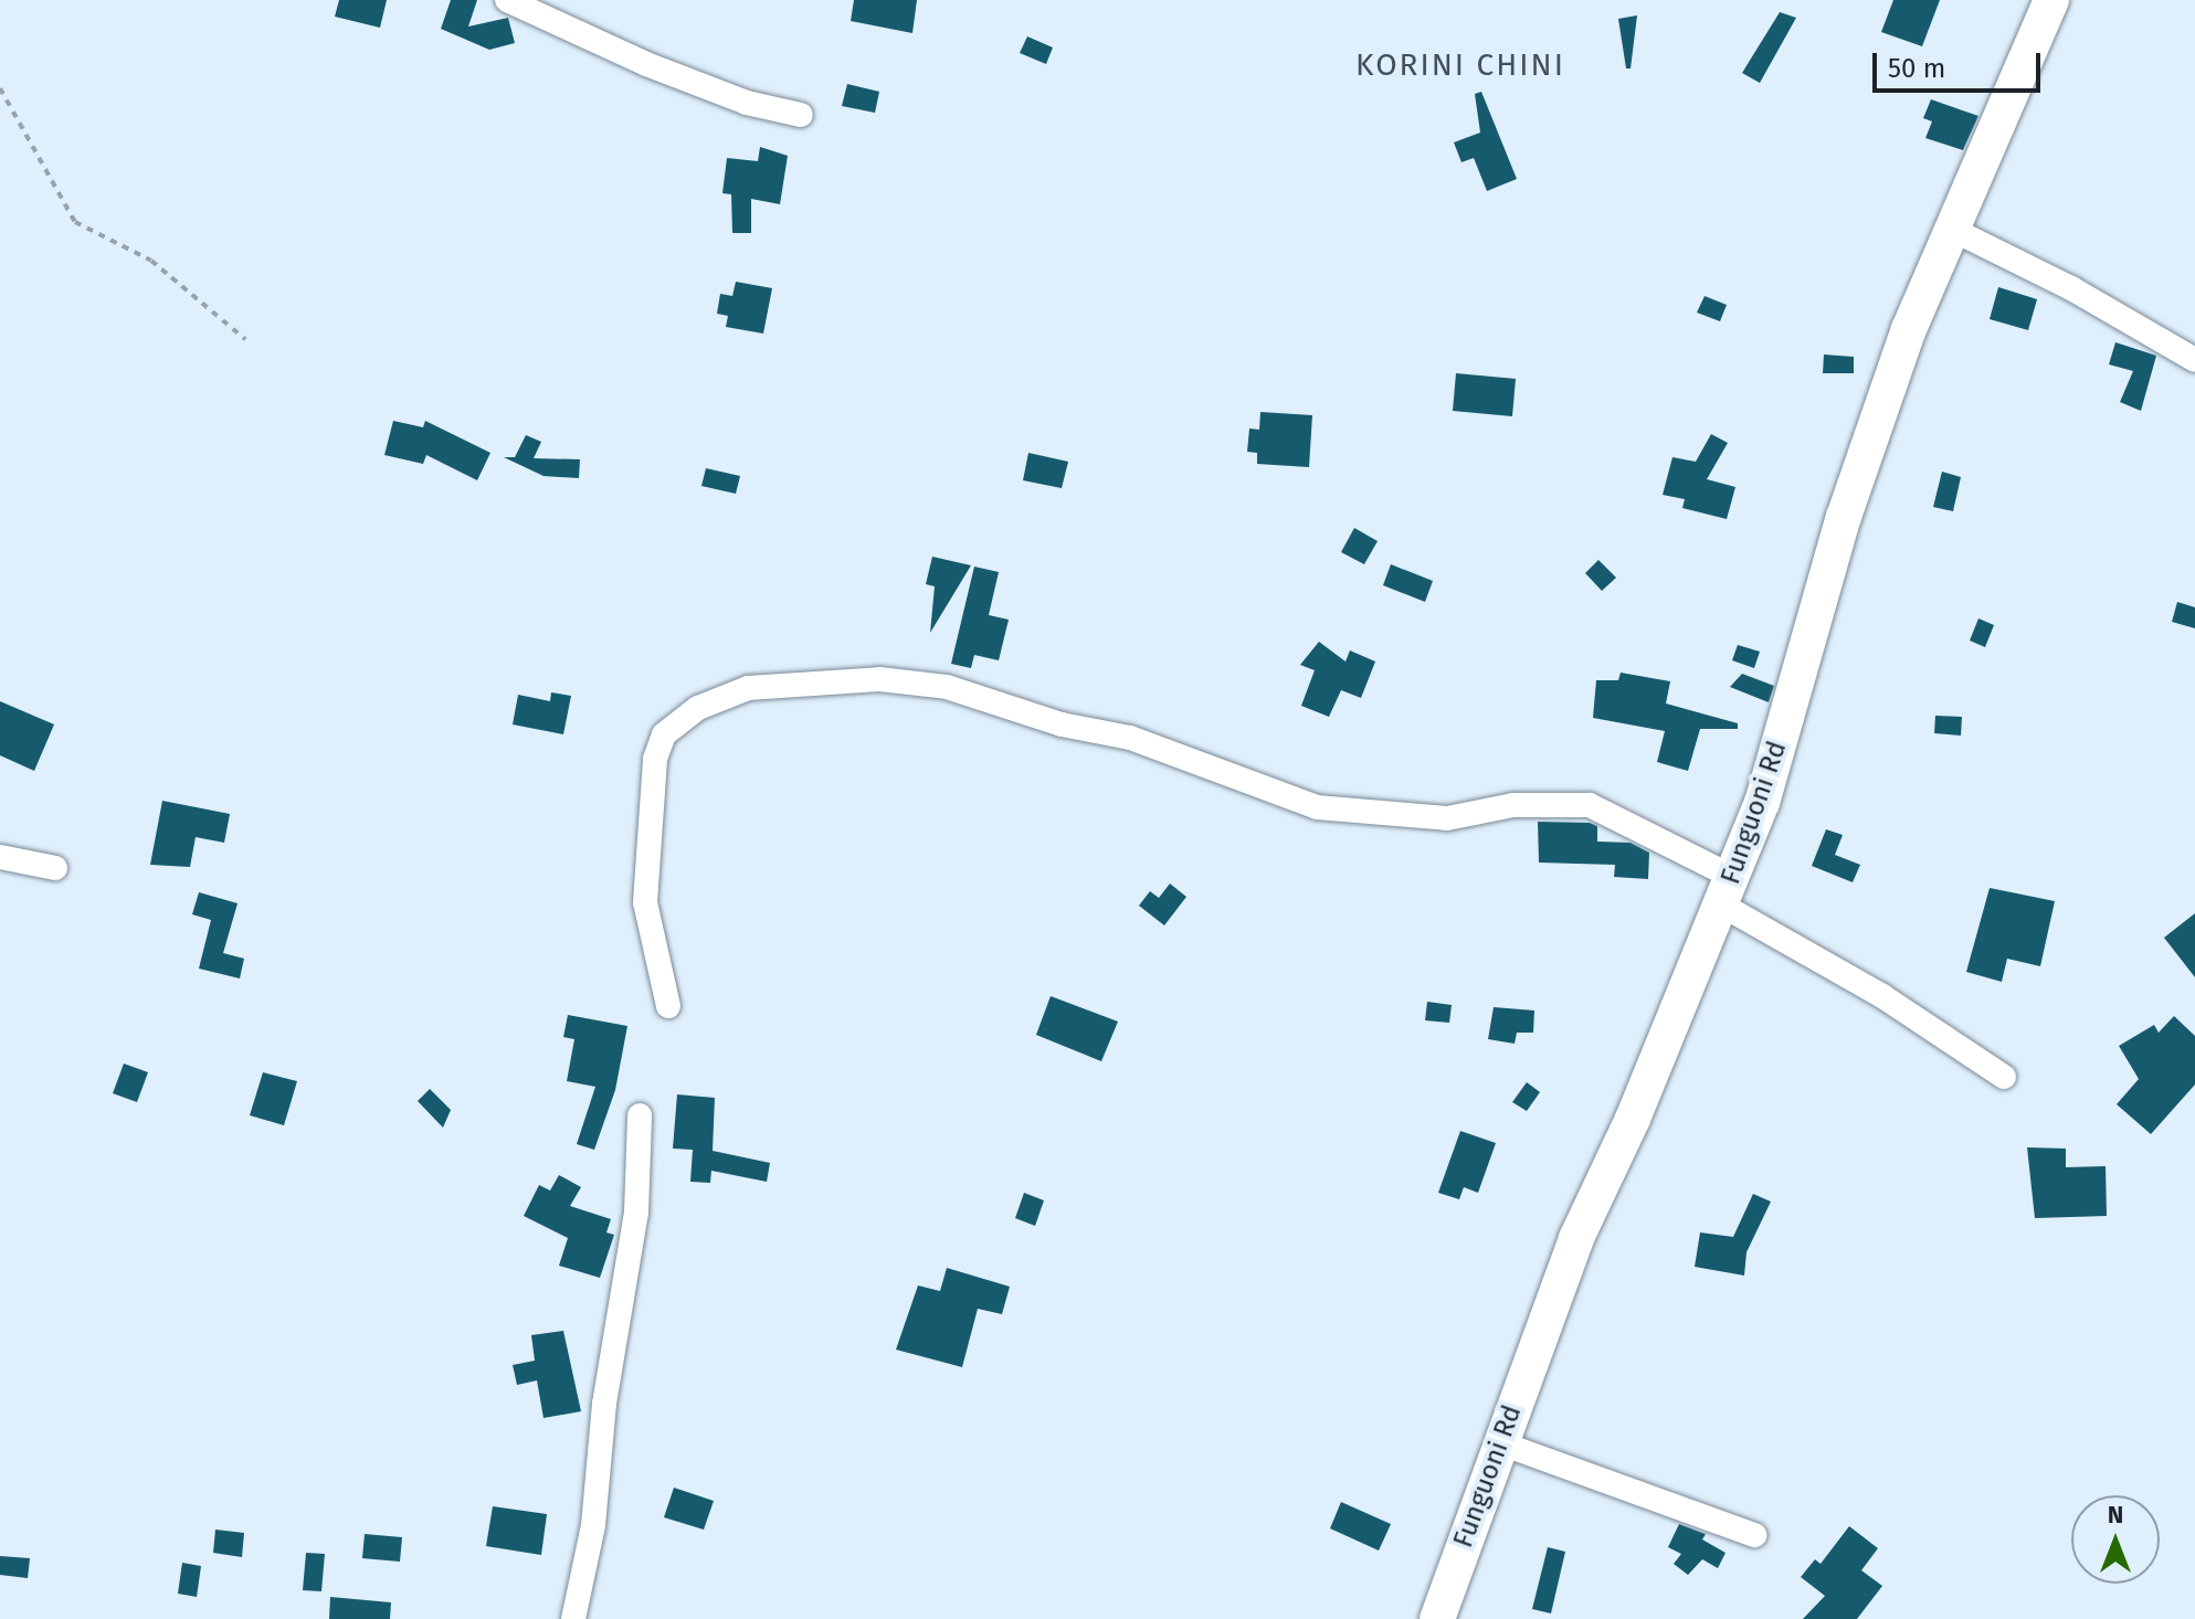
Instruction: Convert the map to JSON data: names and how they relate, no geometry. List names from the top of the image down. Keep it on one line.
{"streets":{"street":["Funguoni Rd"]},"districts":["KORINI CHINI"],"scale_bar":"50 m","north":"top"}
